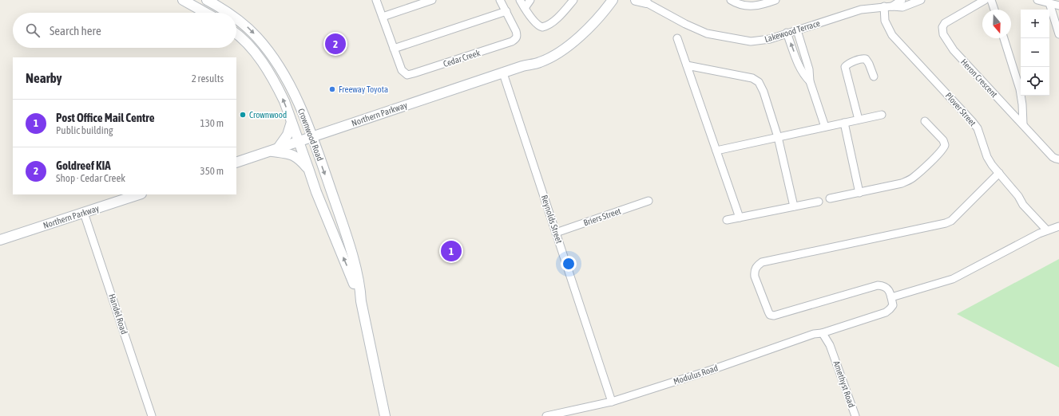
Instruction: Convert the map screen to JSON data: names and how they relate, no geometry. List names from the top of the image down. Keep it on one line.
{"streets":{"main road":["Northern Parkway","Crownwood Road"],"street":["Lakewood Terrace","Cedar Creek","Heron Crescent","Plover Street","Briers Street","Reynolds Street","Handel Road","Modulus Road","Amethyst Road"]},"crossings":[["Lakewood Terrace","Plover Street"],["Northern Parkway","Crownwood Road"],["Northern Parkway","Reynolds Street"],["Northern Parkway","Handel Road"],["Briers Street","Reynolds Street"],["Reynolds Street","Modulus Road"],["Modulus Road","Amethyst Road"]],"places":["Freeway Toyota","Crownwood"],"north":"bottom","page":{"map_buttons":["+","−"],"search":"Search here","pins":["2","1"],"heading":["Nearby","2 results"],"list":[{"mark":"1","name":"Post Office Mail Centre","note":"Public building","value":"130 m"},{"mark":"2","name":"Goldreef KIA","note":"Shop · Cedar Creek","value":"350 m"}]}}
